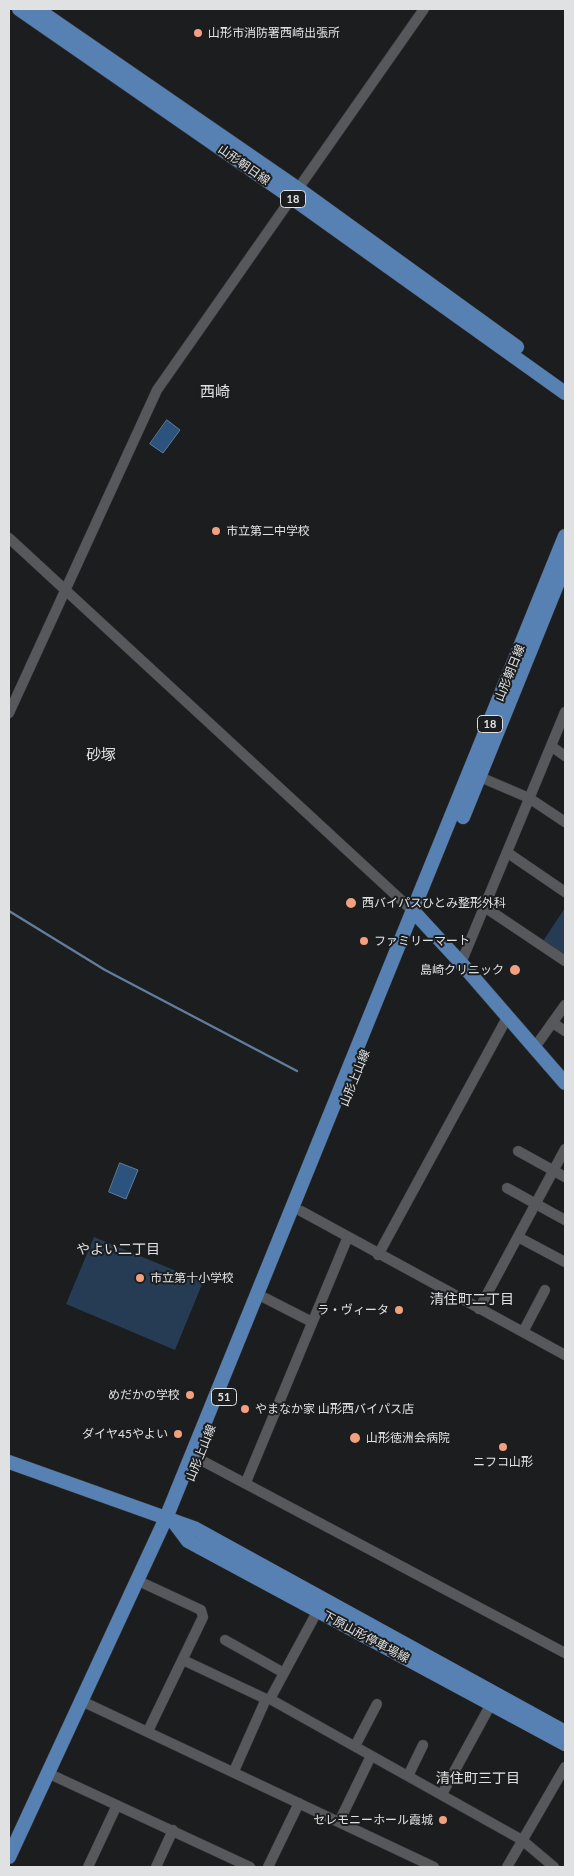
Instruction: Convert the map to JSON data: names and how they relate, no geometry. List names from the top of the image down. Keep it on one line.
{"streets":{"main road":["山形朝日線","18","山形上山線","51","下原山形停車場線"]},"crossings":[["山形朝日線","山形上山線"],["山形上山線","下原山形停車場線"]],"districts":["西崎","砂塚","やよい二丁目","清住町二丁目","清住町三丁目"],"places":["山形市消防署西崎出張所","市立第二中学校","西バイパスひとみ整形外科","ファミリーマート","島崎クリニック","市立第十小学校","ラ・ヴィータ","めだかの学校","やまなか家 山形西バイパス店","ダイヤ45やよい","山形徳洲会病院","ニフコ山形","セレモニーホール霞城"]}
